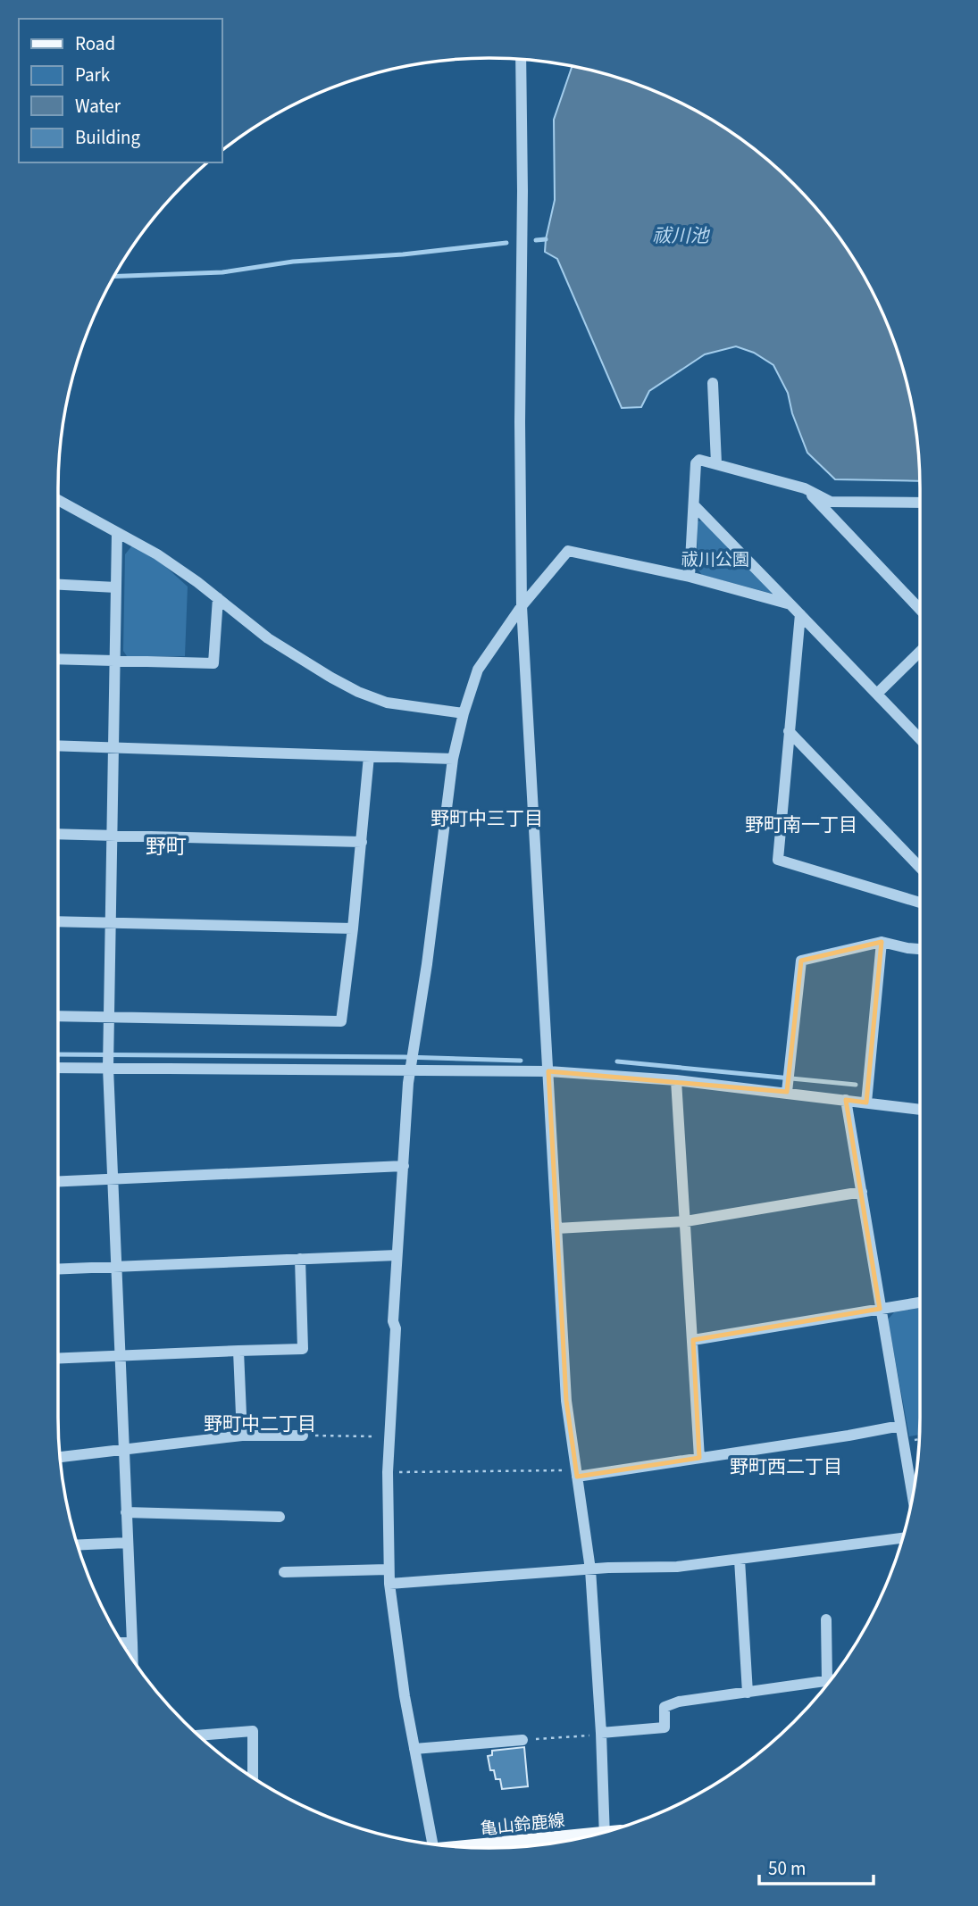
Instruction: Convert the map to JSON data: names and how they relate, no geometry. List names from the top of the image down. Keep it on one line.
{"streets":{"main road":["亀山鈴鹿線"]},"districts":["野町中三丁目","野町南一丁目","野町","野町中二丁目","野町西二丁目"],"water":["祓川池"],"parks":["祓川公園"],"legend":["Road","Park","Water","Building"],"scale_bar":"50 m"}
